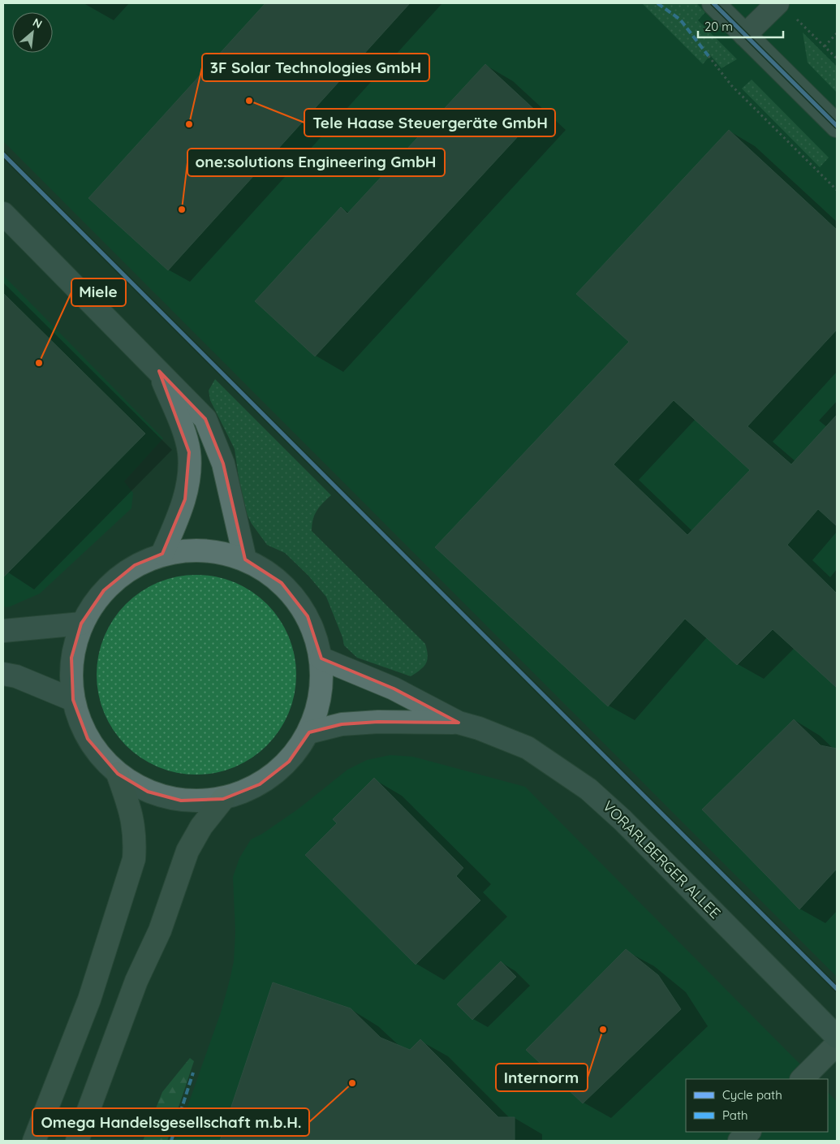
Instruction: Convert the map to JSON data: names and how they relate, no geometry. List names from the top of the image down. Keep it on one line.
{"streets":{"main road":["VORARLBERGER ALLEE"]},"places":["Tele Haase Steuergeräte GmbH","3F Solar Technologies GmbH","one:solutions Engineering GmbH","Miele","Internorm","Omega Handelsgesellschaft m.b.H."],"legend":["Cycle path","Path"],"scale_bar":"20 m","north":"top right"}
